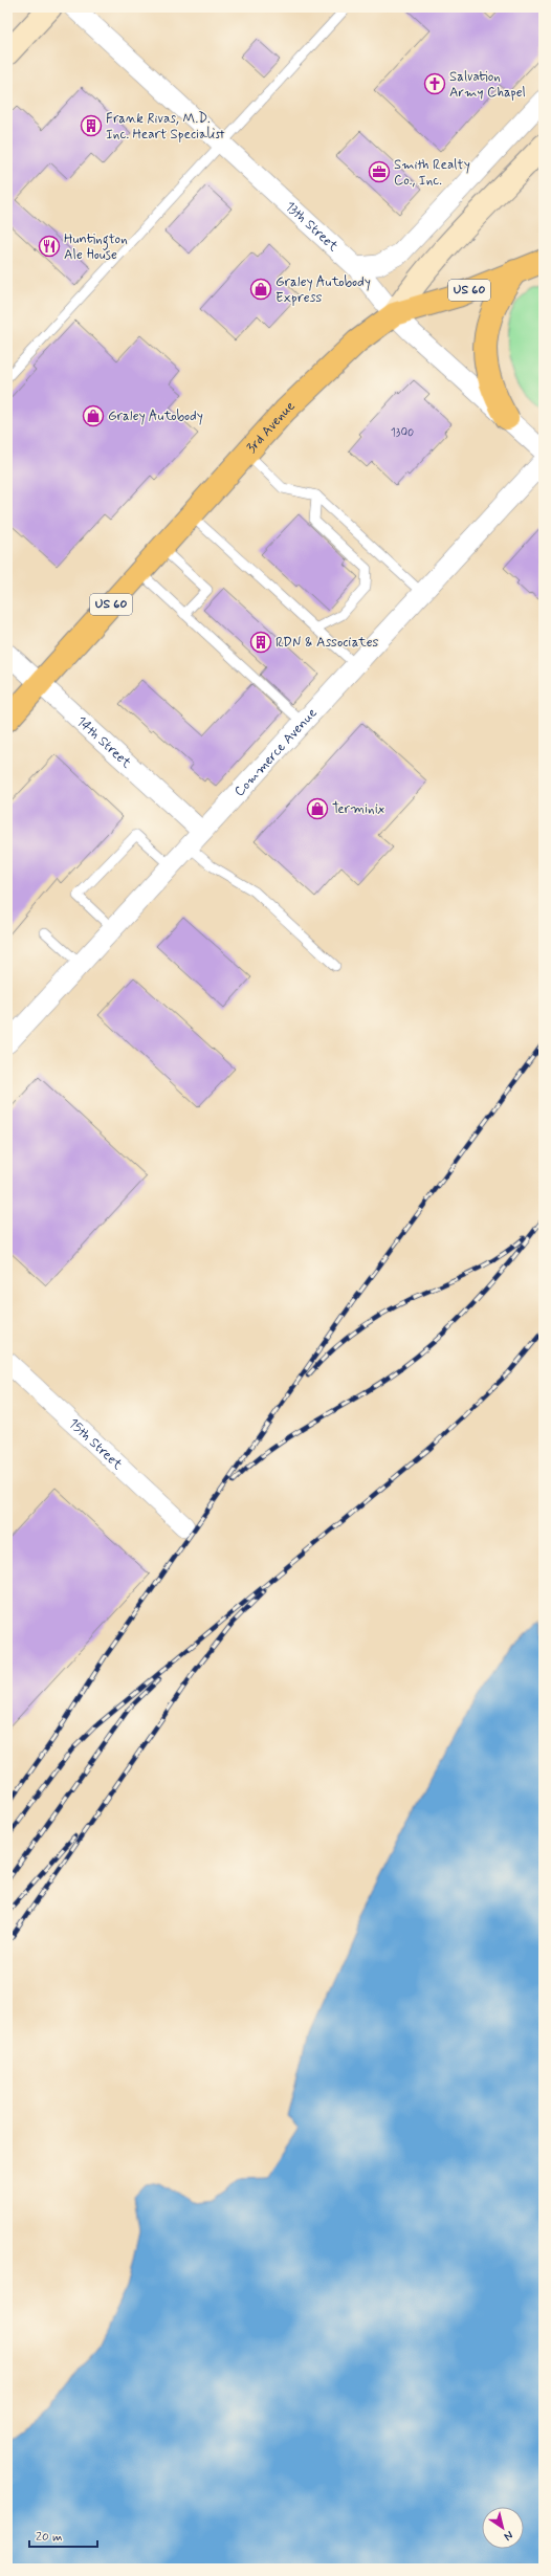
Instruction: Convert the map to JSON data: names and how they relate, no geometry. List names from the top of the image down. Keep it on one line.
{"streets":{"main road":["US 60","3rd Avenue"],"street":["13th Street","14th Street","Commerce Avenue","15th Street"]},"crossings":[["13th Street","US 60"],["13th Street","3rd Avenue"],["US 60","3rd Avenue"],["3rd Avenue","14th Street"],["14th Street","Commerce Avenue"]],"places":{"church":["Salvation Army Chapel"],"building":["Frank Rivas, M.D. Inc. Heart Specialist","RDN & Associates"],"office":["Smith Realty Co., Inc."],"restaurant":["Huntington Ale House"],"shop":["Graley Autobody Express","Graley Autobody","Terminix"]},"house_numbers":["1300"],"scale_bar":"20 m","north":"bottom right"}
